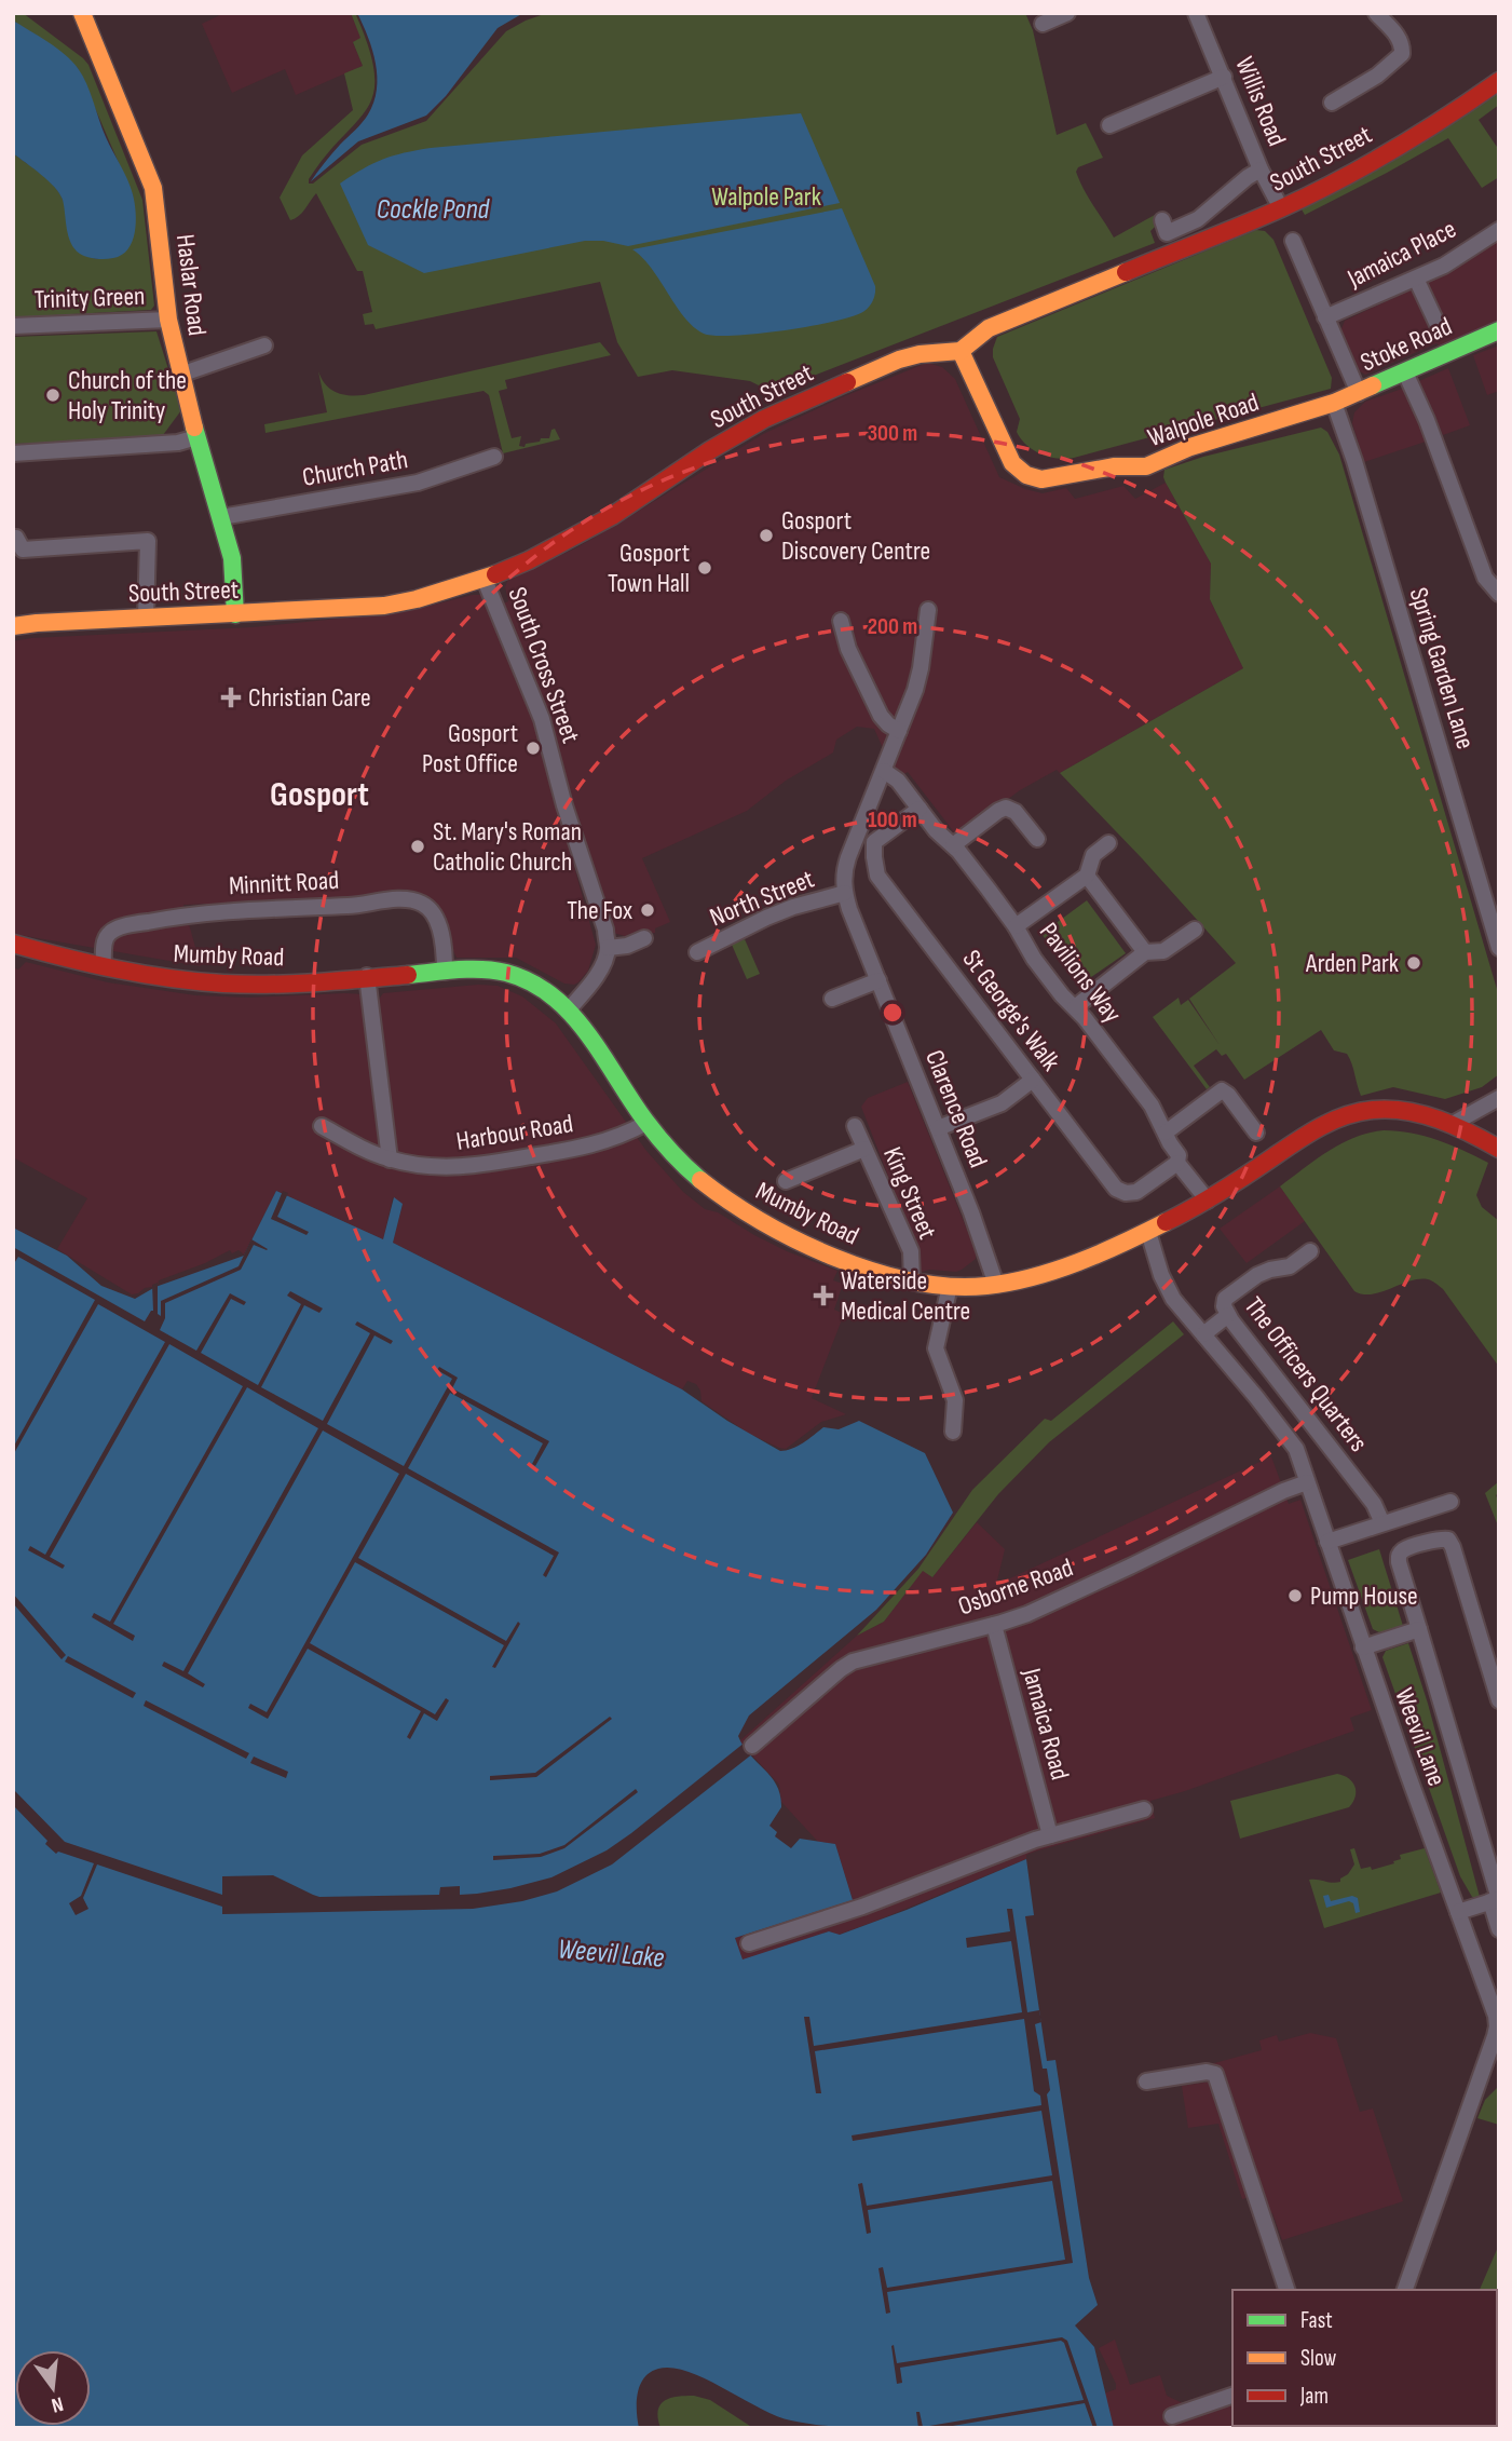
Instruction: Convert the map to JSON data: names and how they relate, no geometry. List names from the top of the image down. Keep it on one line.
{"streets":{"main road":["South Street","Haslar Road","Stoke Road","Walpole Road","Mumby Road"],"street":["Willis Road","Jamaica Place","Trinity Green","Church Path","South Cross Street","Spring Garden Lane","Minnitt Road","North Street","Pavilions Way","St George's Walk","Clarence Road","Harbour Road","King Street","The Officers Quarters","Osborne Road","Jamaica Road","Weevil Lane"]},"crossings":[["Willis Road","South Street"],["South Street","Haslar Road"],["South Street","Walpole Road"],["South Street","South Cross Street"],["Haslar Road","Trinity Green"],["Haslar Road","Church Path"],["Stoke Road","Walpole Road"],["Stoke Road","Spring Garden Lane"],["Walpole Road","Spring Garden Lane"],["Minnitt Road","Mumby Road"],["North Street","Clarence Road"],["Mumby Road","Pavilions Way"],["Mumby Road","Clarence Road"],["Mumby Road","Harbour Road"],["Mumby Road","King Street"],["Mumby Road","Weevil Lane"],["Pavilions Way","St George's Walk"],["Pavilions Way","Clarence Road"],["Osborne Road","Jamaica Road"],["Osborne Road","Weevil Lane"]],"districts":["Gosport"],"water":["Cockle Pond","Weevil Lake"],"parks":["Walpole Park"],"places":{"other":["Church of the Holy Trinity","Gosport Discovery Centre","Gosport Town Hall","Gosport Post Office","St. Mary's Roman Catholic Church","The Fox","Arden Park","Pump House"],"health":["Christian Care","Waterside Medical Centre"]},"legend":["Fast","Slow","Jam"],"north":"bottom","rings":["300 m","200 m","100 m"]}
